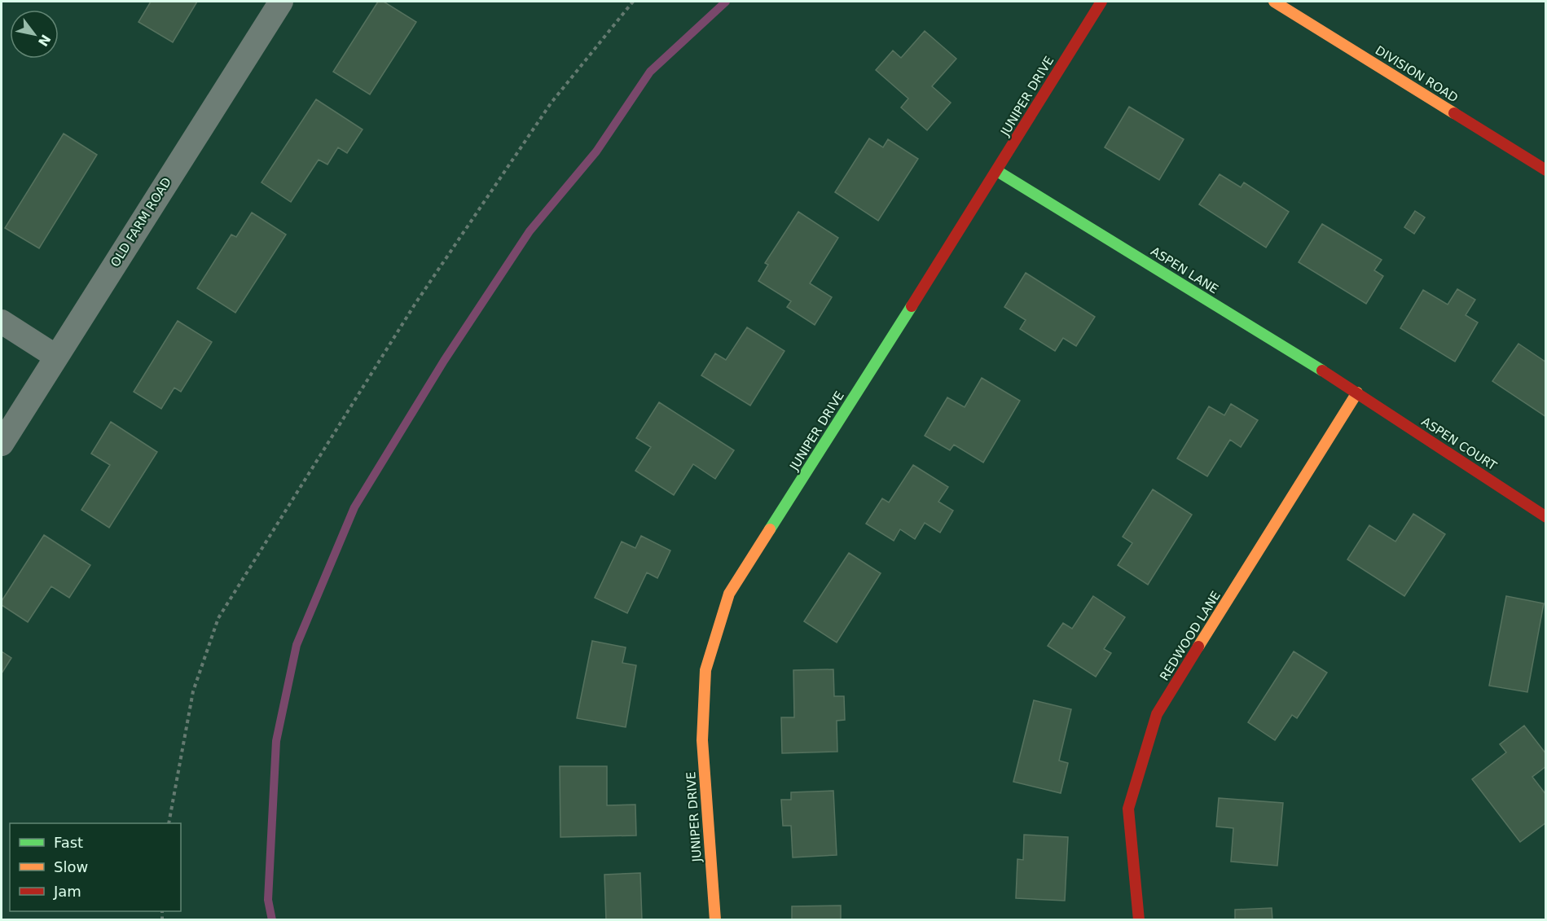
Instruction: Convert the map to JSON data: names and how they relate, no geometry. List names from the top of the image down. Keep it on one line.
{"streets":{"street":["DIVISION ROAD","JUNIPER DRIVE","OLD FARM ROAD","ASPEN LANE","ASPEN COURT","REDWOOD LANE"]},"crossings":[["JUNIPER DRIVE","ASPEN LANE"],["ASPEN LANE","ASPEN COURT"],["ASPEN LANE","REDWOOD LANE"],["ASPEN COURT","REDWOOD LANE"]],"legend":["Fast","Slow","Jam"],"north":"bottom right"}
